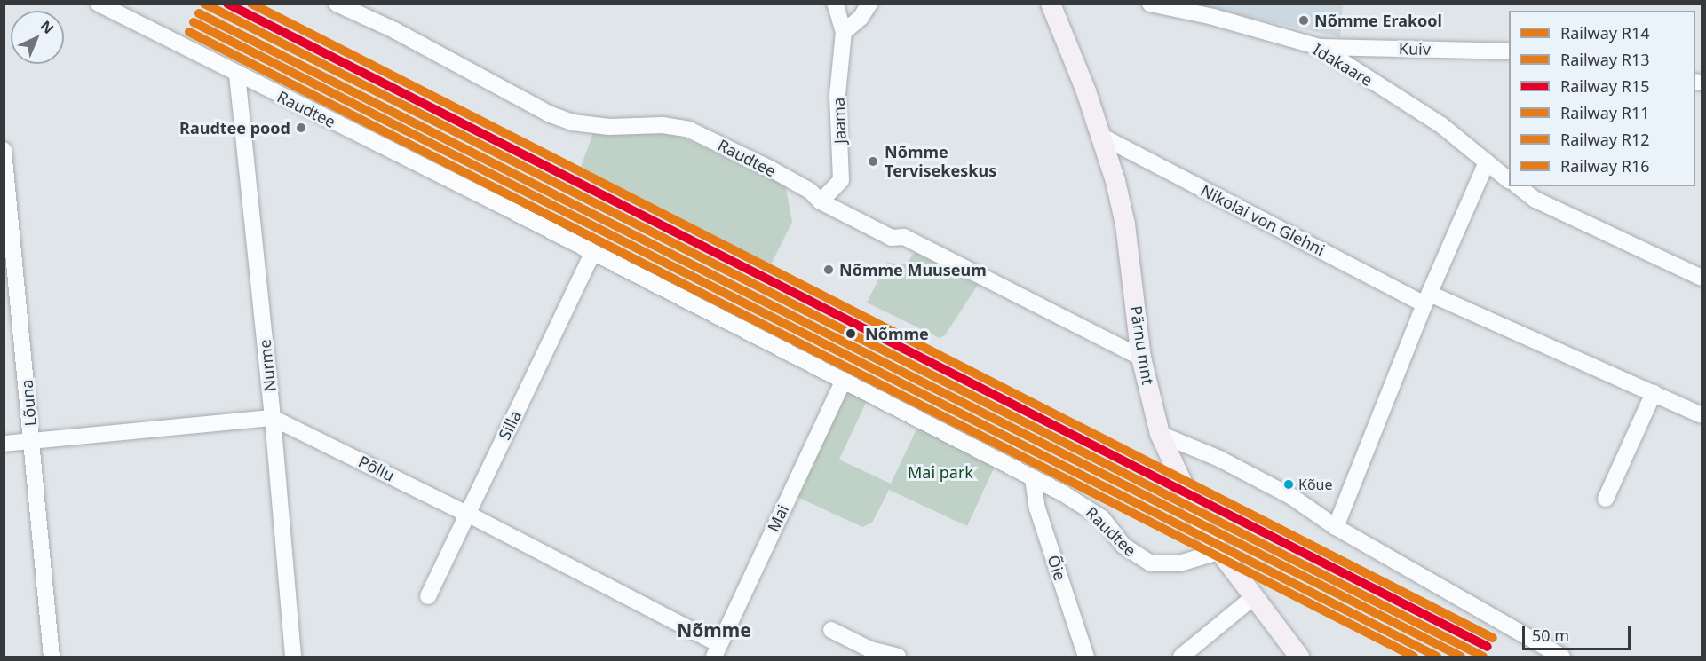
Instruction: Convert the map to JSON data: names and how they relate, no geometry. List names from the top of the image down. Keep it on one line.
{"streets":{"main road":["Pärnu mnt"],"street":["Kuiv","Idakaare","Raudtee","Jaama","Nikolai von Glehni","Nurme","Lõuna","Silla","Põllu","Mai","Õie"]},"crossings":[["Kuiv","Idakaare"],["Raudtee","Jaama"],["Raudtee","Pärnu mnt"],["Raudtee","Nurme"],["Raudtee","Silla"],["Raudtee","Mai"],["Raudtee","Õie"],["Nikolai von Glehni","Pärnu mnt"],["Nurme","Põllu"],["Silla","Põllu"],["Põllu","Mai"]],"districts":["Nõmme"],"parks":["Mai park"],"places":["Nõmme Erakool","Raudtee pood","Nõmme Tervisekeskus","Nõmme Muuseum","Nõmme","Kõue"],"lines":["rail line R14","rail line R15","rail line R12","rail line R13","rail line R11","rail line R16"],"legend":["Railway R14","Railway R13","Railway R15","Railway R11","Railway R12","Railway R16"],"scale_bar":"50 m","north":"top right"}
